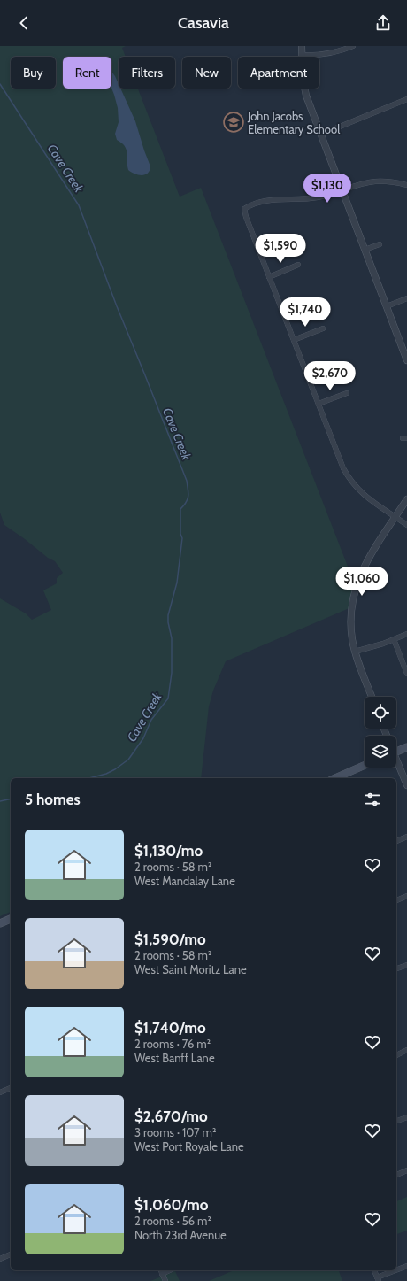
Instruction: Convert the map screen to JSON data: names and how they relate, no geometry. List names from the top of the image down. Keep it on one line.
{"water":["Cave Creek"],"places":{"school or university":["John Jacobs Elementary School"]},"page":{"header":"Casavia","chip":["Buy","Rent","Filters","New","Apartment"],"price":["$1,130","$1,590","$1,740","$2,670","$1,060"],"heading":"5 homes","list":[{"name":"$1,130/mo","note":"2 rooms · 58 m² · West Mandalay Lane"},{"name":"$1,590/mo","note":"2 rooms · 58 m² · West Saint Moritz Lane"},{"name":"$1,740/mo","note":"2 rooms · 76 m² · West Banff Lane"},{"name":"$2,670/mo","note":"3 rooms · 107 m² · West Port Royale Lane"},{"name":"$1,060/mo","note":"2 rooms · 56 m² · North 23rd Avenue"}]}}
